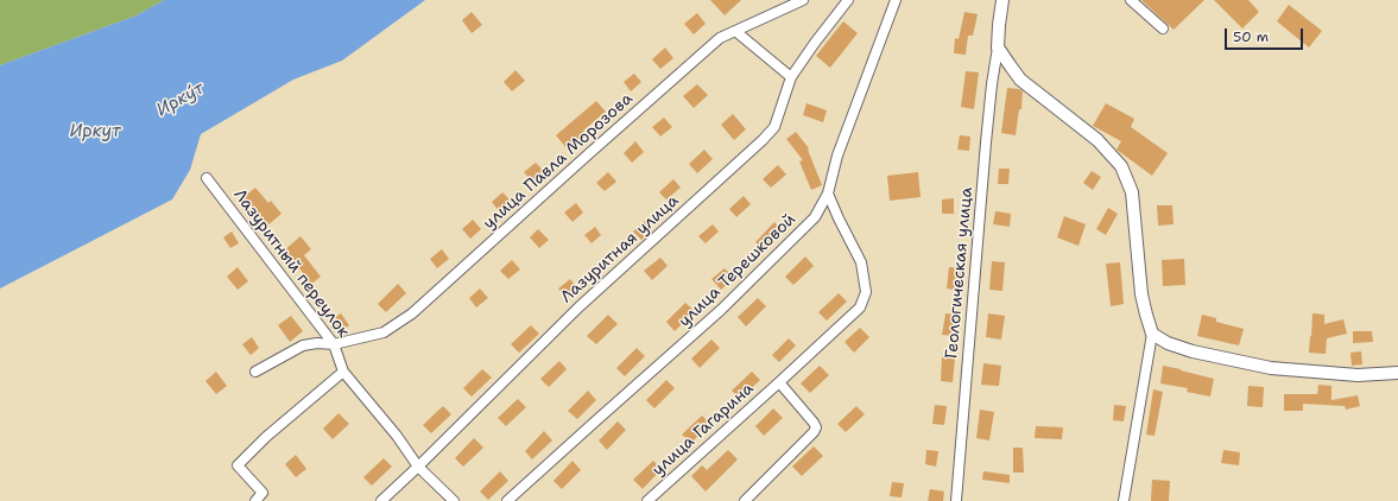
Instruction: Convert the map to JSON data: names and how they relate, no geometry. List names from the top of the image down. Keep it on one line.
{"streets":{"street":["улица Павла Морозова","Лазуритная улица","Лазуритный переулок","улица Терешковой","Геологическая улица","улица Гагарина"]},"crossings":[["улица Павла Морозова","Лазуритный переулок"],["Лазуритная улица","Лазуритный переулок"],["улица Терешковой","улица Гагарина"]],"water":["Ирку́т","Иркут"],"scale_bar":"50 m"}
